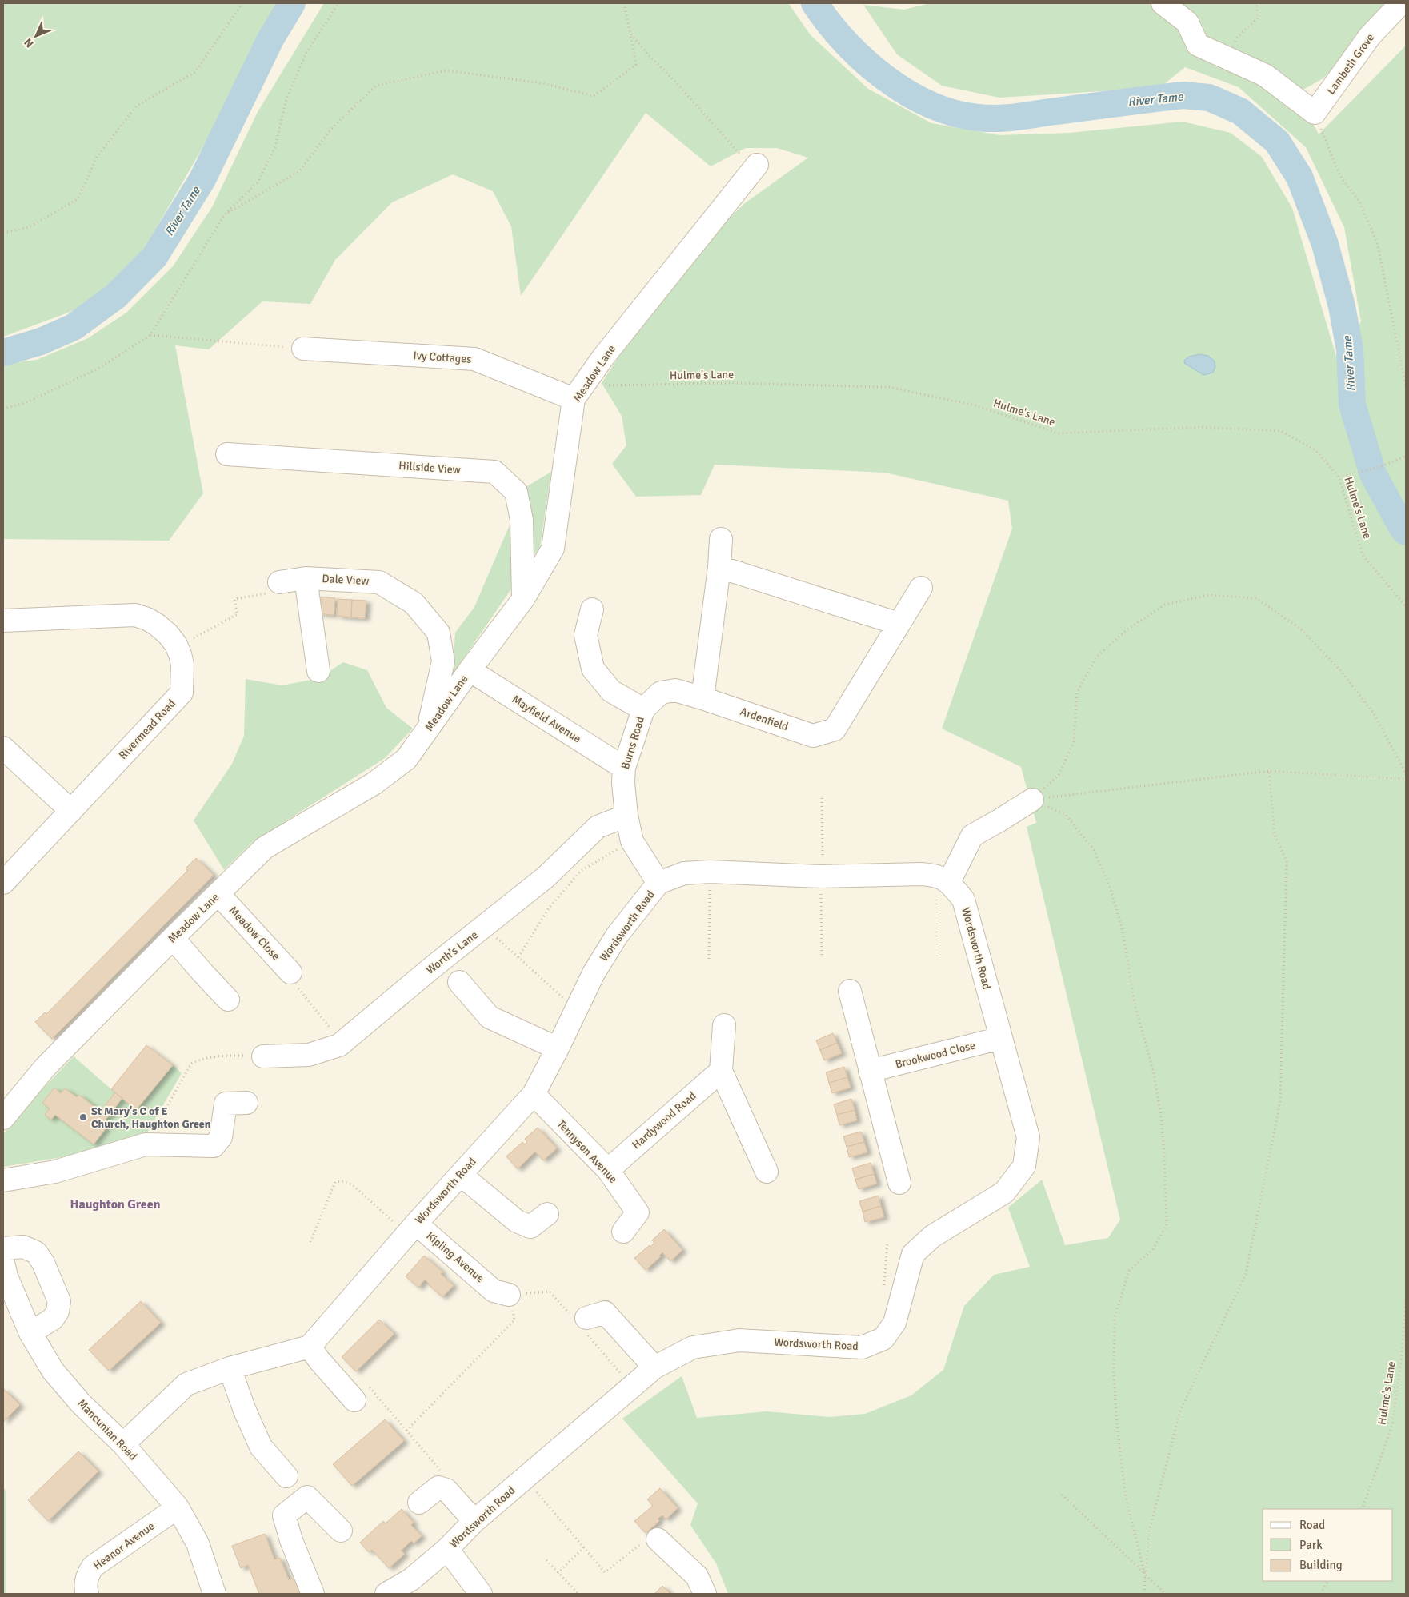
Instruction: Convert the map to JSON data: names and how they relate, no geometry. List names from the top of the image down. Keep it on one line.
{"streets":{"street":["Lambeth Grove","Ivy Cottages","Meadow Lane","Hillside View","Dale View","Mayfield Avenue","Ardenfield","Rivermead Road","Burns Road","Wordsworth Road","Meadow Close","Worth's Lane","Brookwood Close","Hardywood Road","Tennyson Avenue","Kipling Avenue","Mancunian Road","Heanor Avenue"],"path":["Hulme's Lane"]},"crossings":[["Ivy Cottages","Meadow Lane"],["Meadow Lane","Hulme's Lane"],["Meadow Lane","Hillside View"],["Meadow Lane","Dale View"],["Meadow Lane","Mayfield Avenue"],["Meadow Lane","Meadow Close"],["Mayfield Avenue","Burns Road"],["Ardenfield","Burns Road"],["Burns Road","Wordsworth Road"],["Burns Road","Worth's Lane"],["Wordsworth Road","Brookwood Close"],["Wordsworth Road","Tennyson Avenue"],["Wordsworth Road","Kipling Avenue"],["Hardywood Road","Tennyson Avenue"],["Mancunian Road","Heanor Avenue"]],"districts":["Haughton Green"],"water":["River Tame"],"places":["St Mary's C of E Church, Haughton Green"],"legend":["Road","Park","Building"],"north":"bottom left"}
